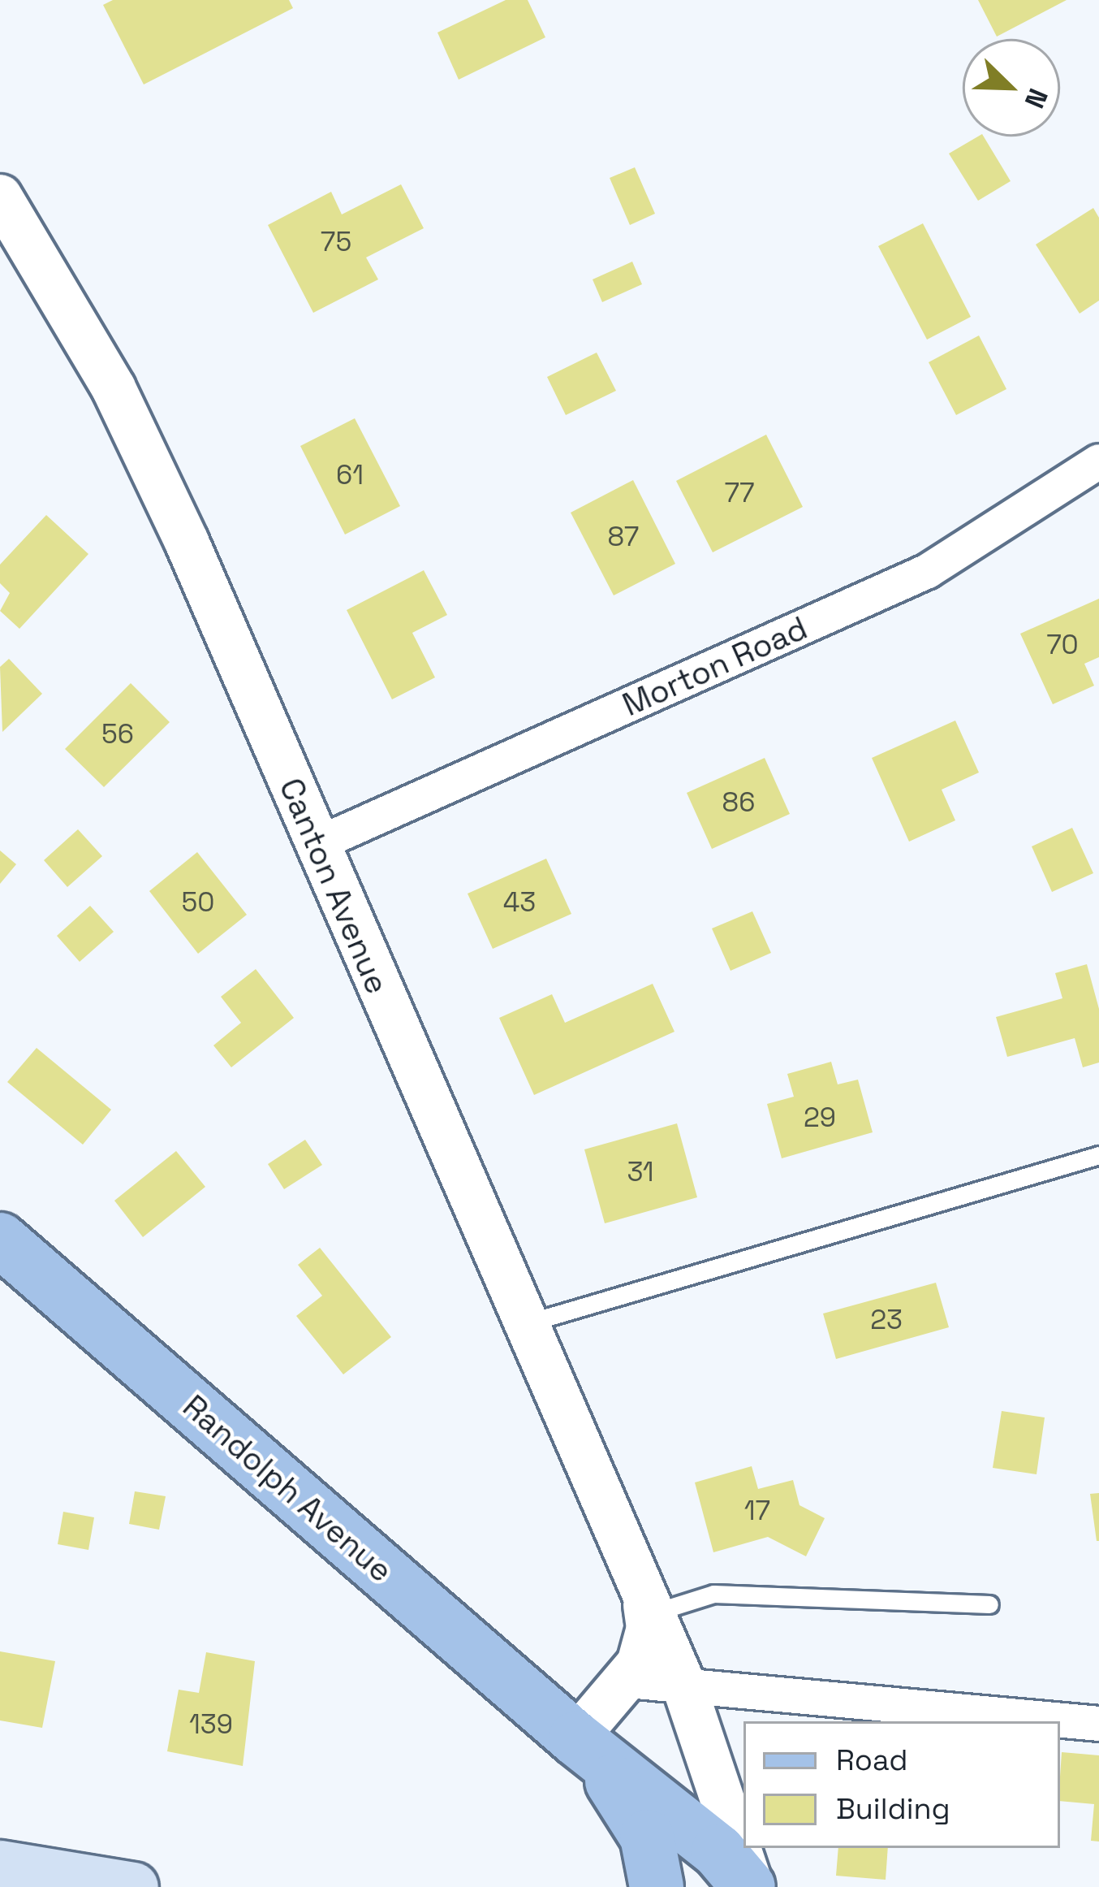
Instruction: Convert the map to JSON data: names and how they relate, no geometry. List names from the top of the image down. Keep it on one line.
{"streets":{"main road":["Randolph Avenue"],"street":["Morton Road","Canton Avenue"]},"crossings":[["Morton Road","Canton Avenue"],["Canton Avenue","Randolph Avenue"]],"house_numbers":["75","61","77","87","70","56","86","50","43","29","31","23","17","139"],"legend":["Road","Building"],"north":"bottom right"}
